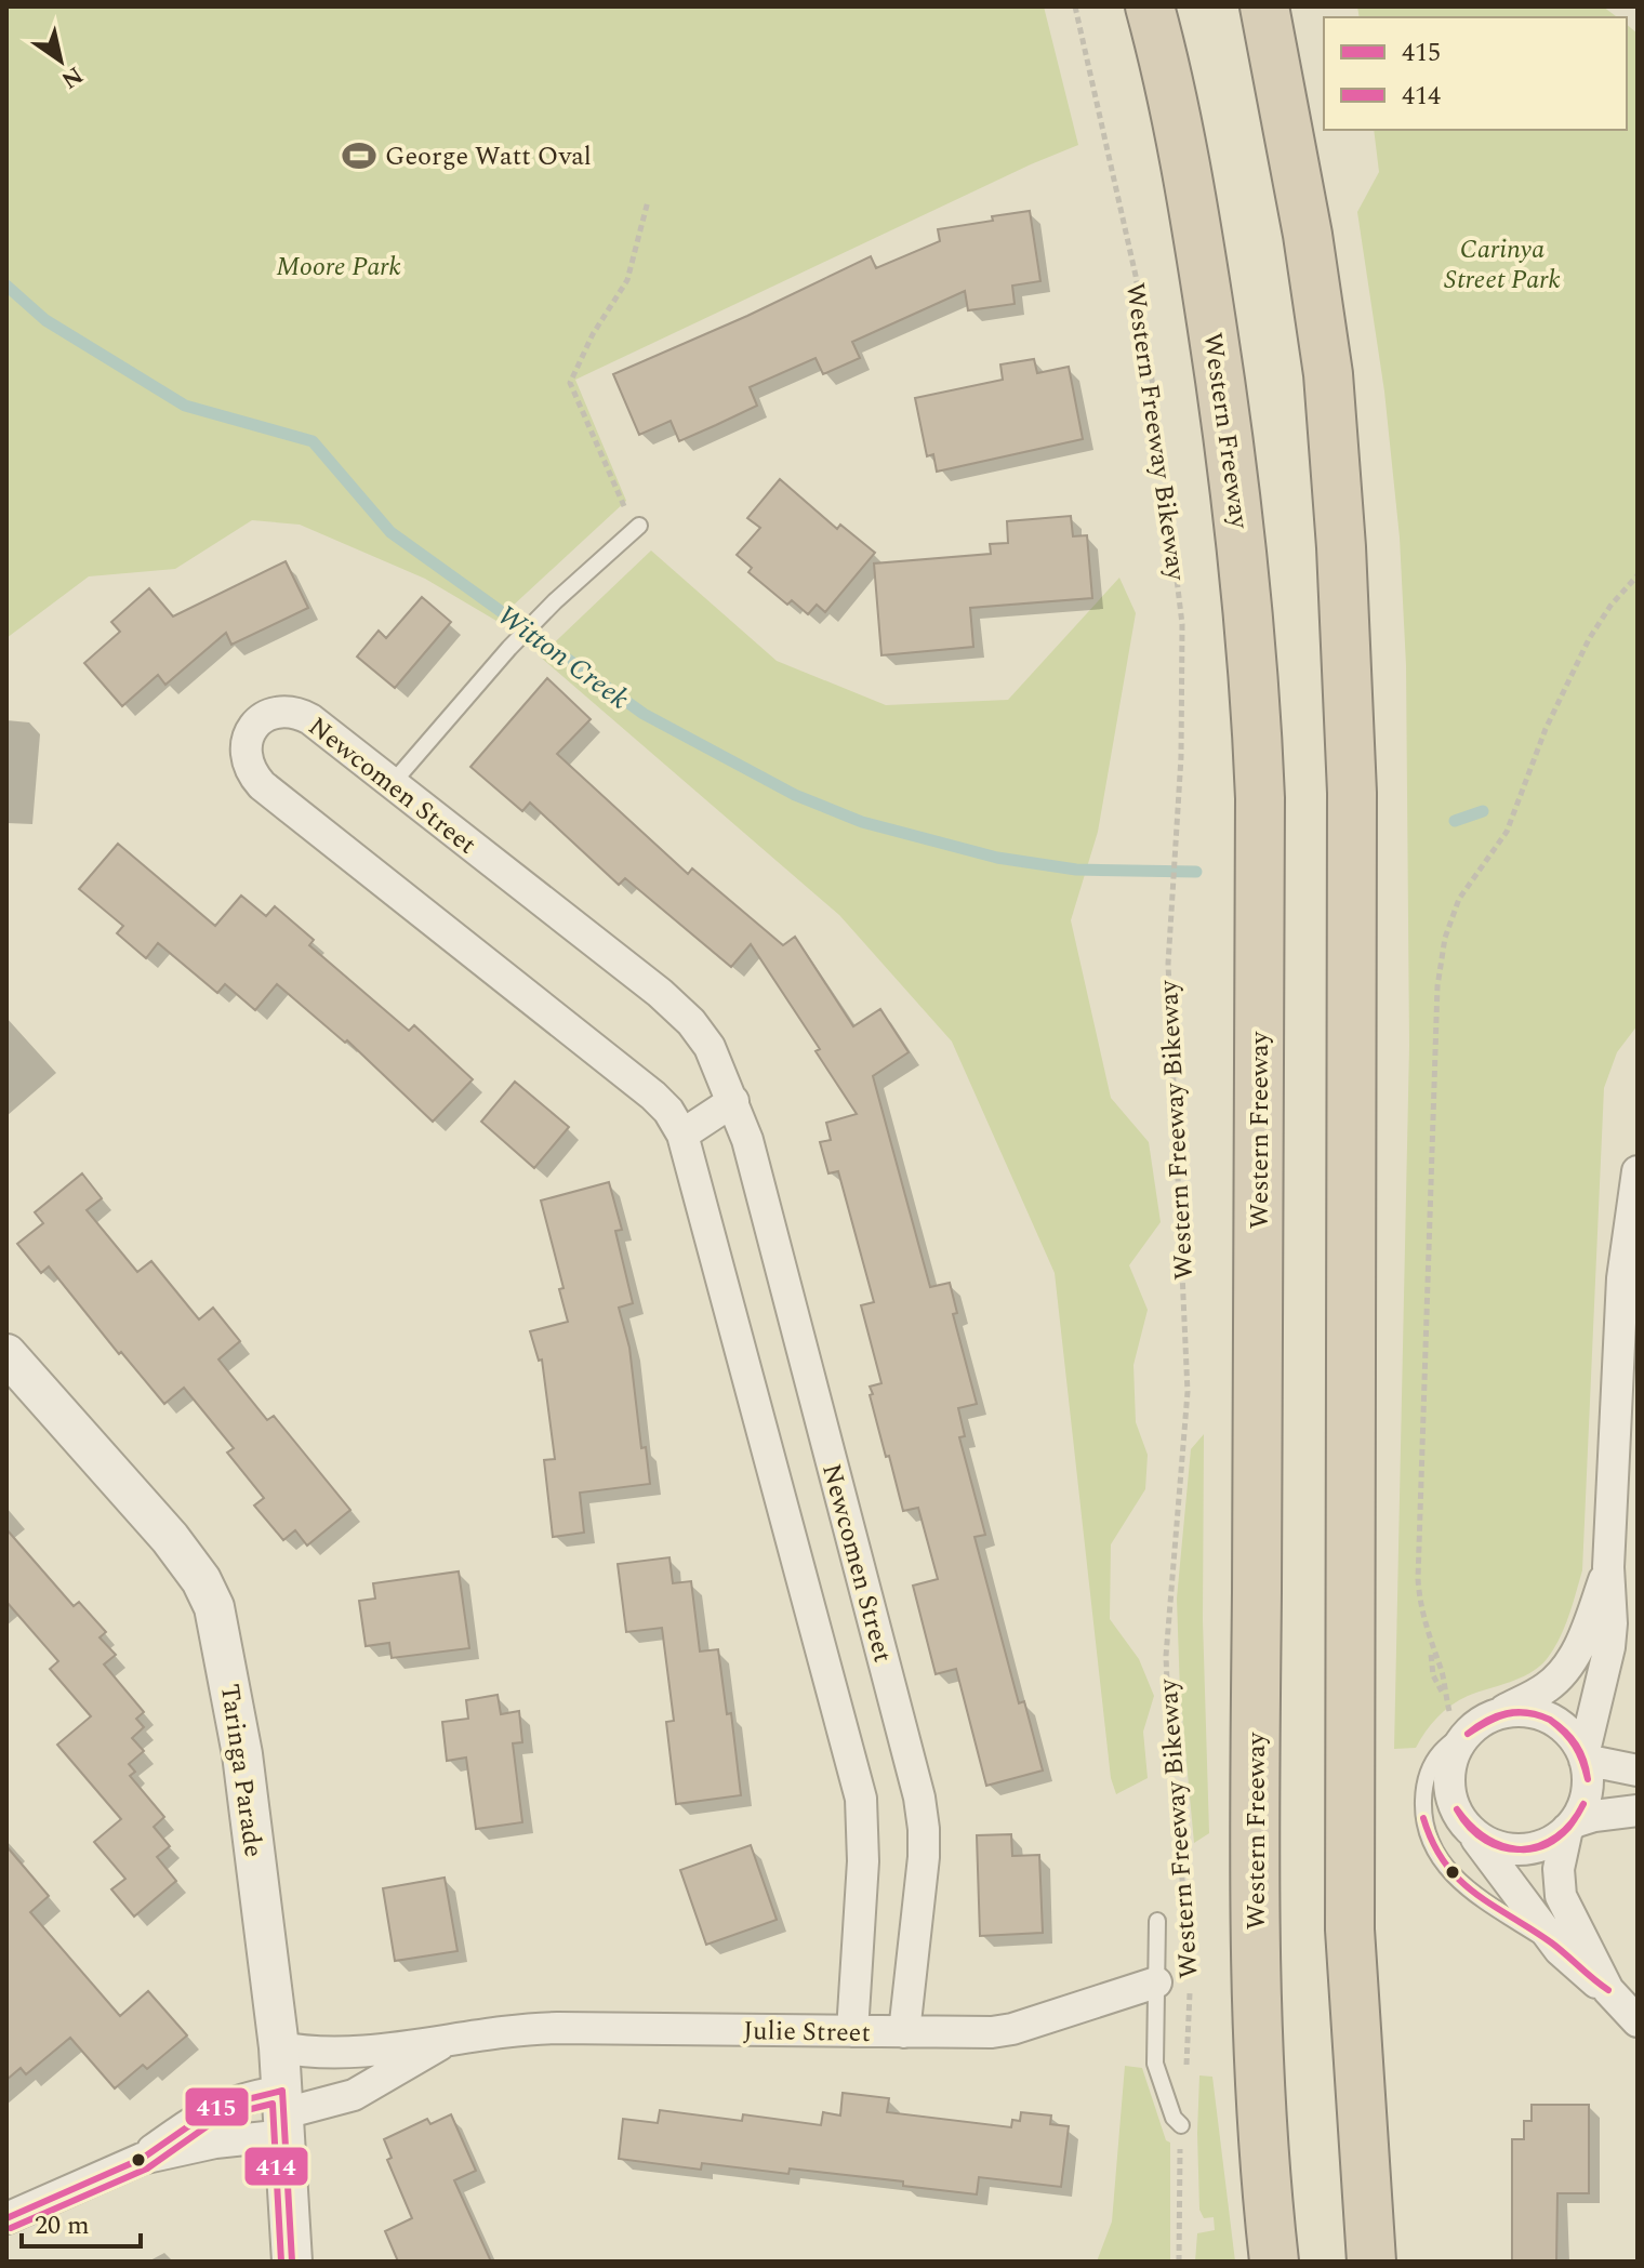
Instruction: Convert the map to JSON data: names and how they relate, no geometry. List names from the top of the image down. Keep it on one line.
{"streets":{"highway":["Western Freeway"],"street":["Newcomen Street","Taringa Parade","Julie Street"],"path":["Western Freeway Bikeway"]},"crossings":[["Newcomen Street","Julie Street"],["Taringa Parade","Julie Street"]],"water":["Witton Creek"],"parks":["Carinya Street Park","Moore Park"],"places":{"sports":["George Watt Oval"]},"lines":["transit line 415","transit line 414"],"legend":["415","414"],"scale_bar":"20 m","north":"bottom right"}
